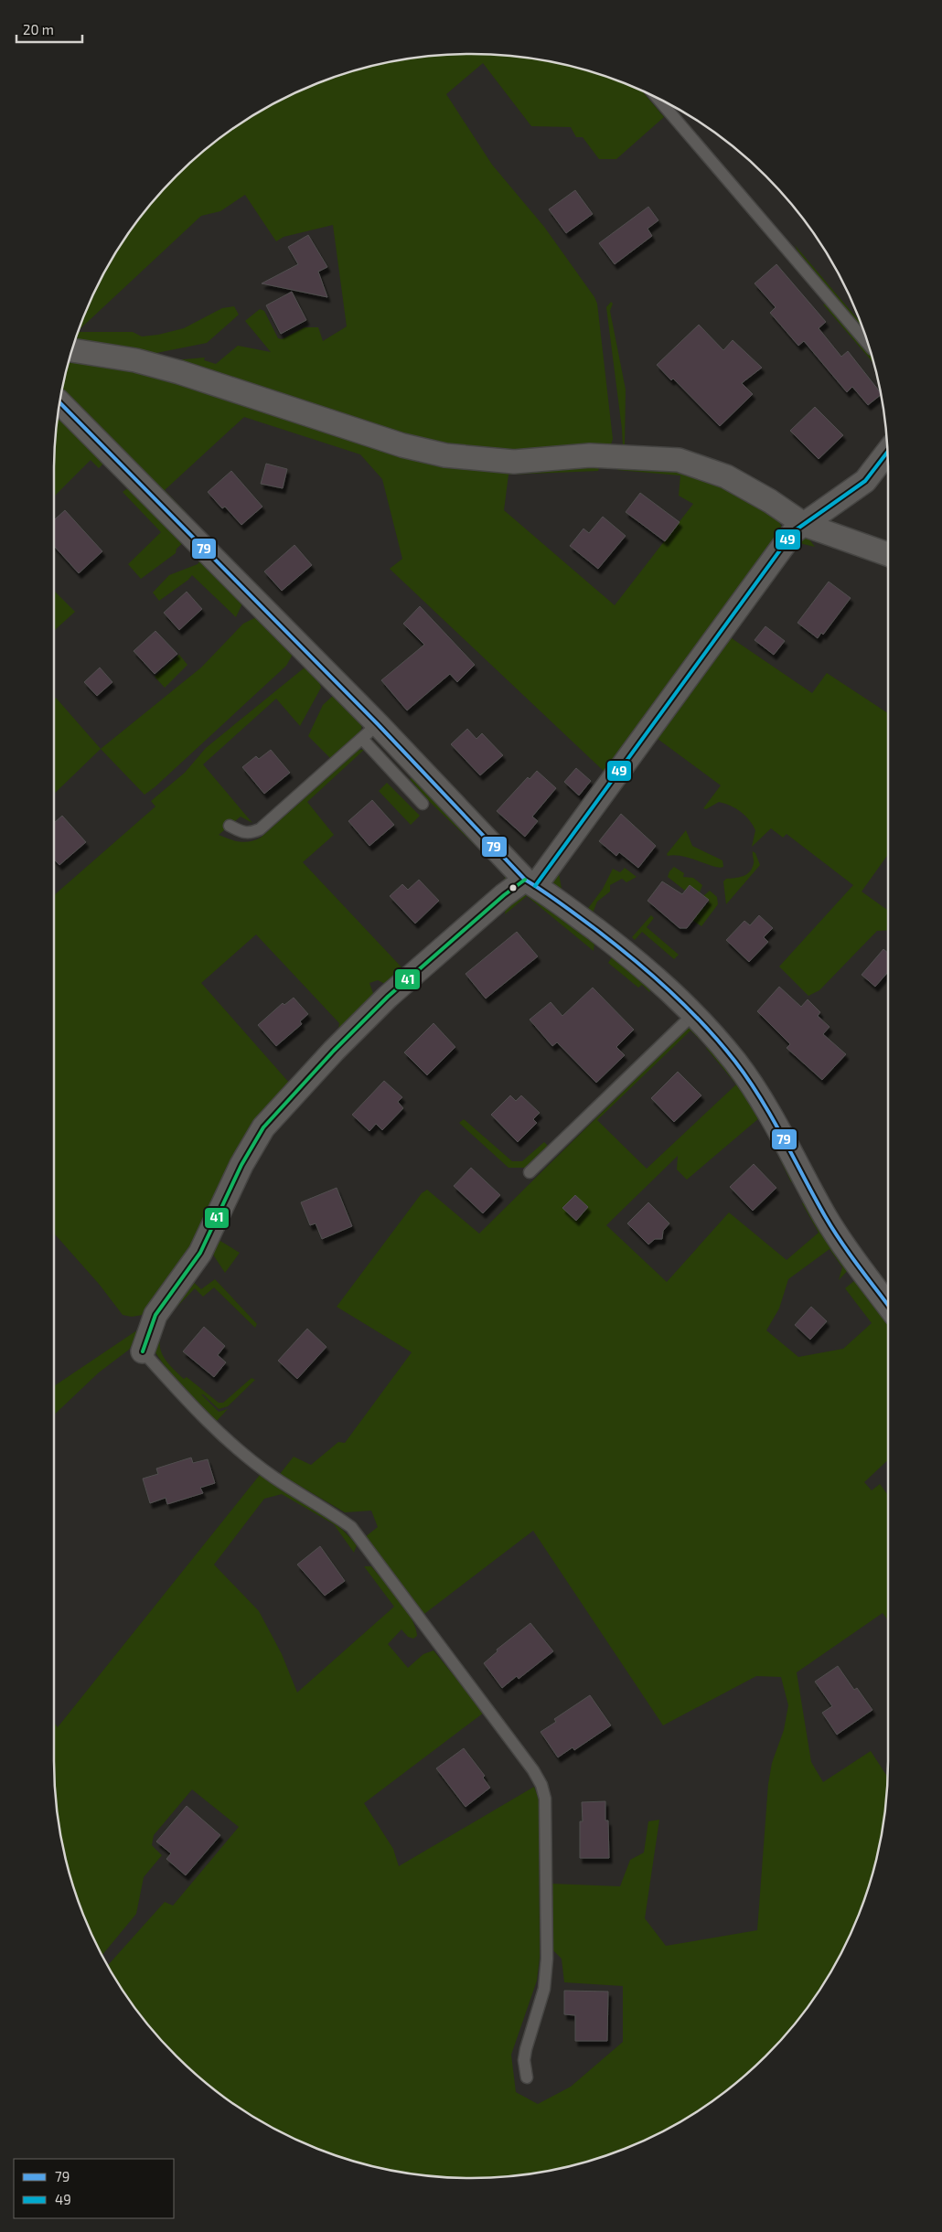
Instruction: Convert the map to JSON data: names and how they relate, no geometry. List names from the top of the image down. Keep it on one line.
{"lines":["transit line 79","transit line 49","transit line 41"],"legend":["79","49"],"scale_bar":"20 m"}
